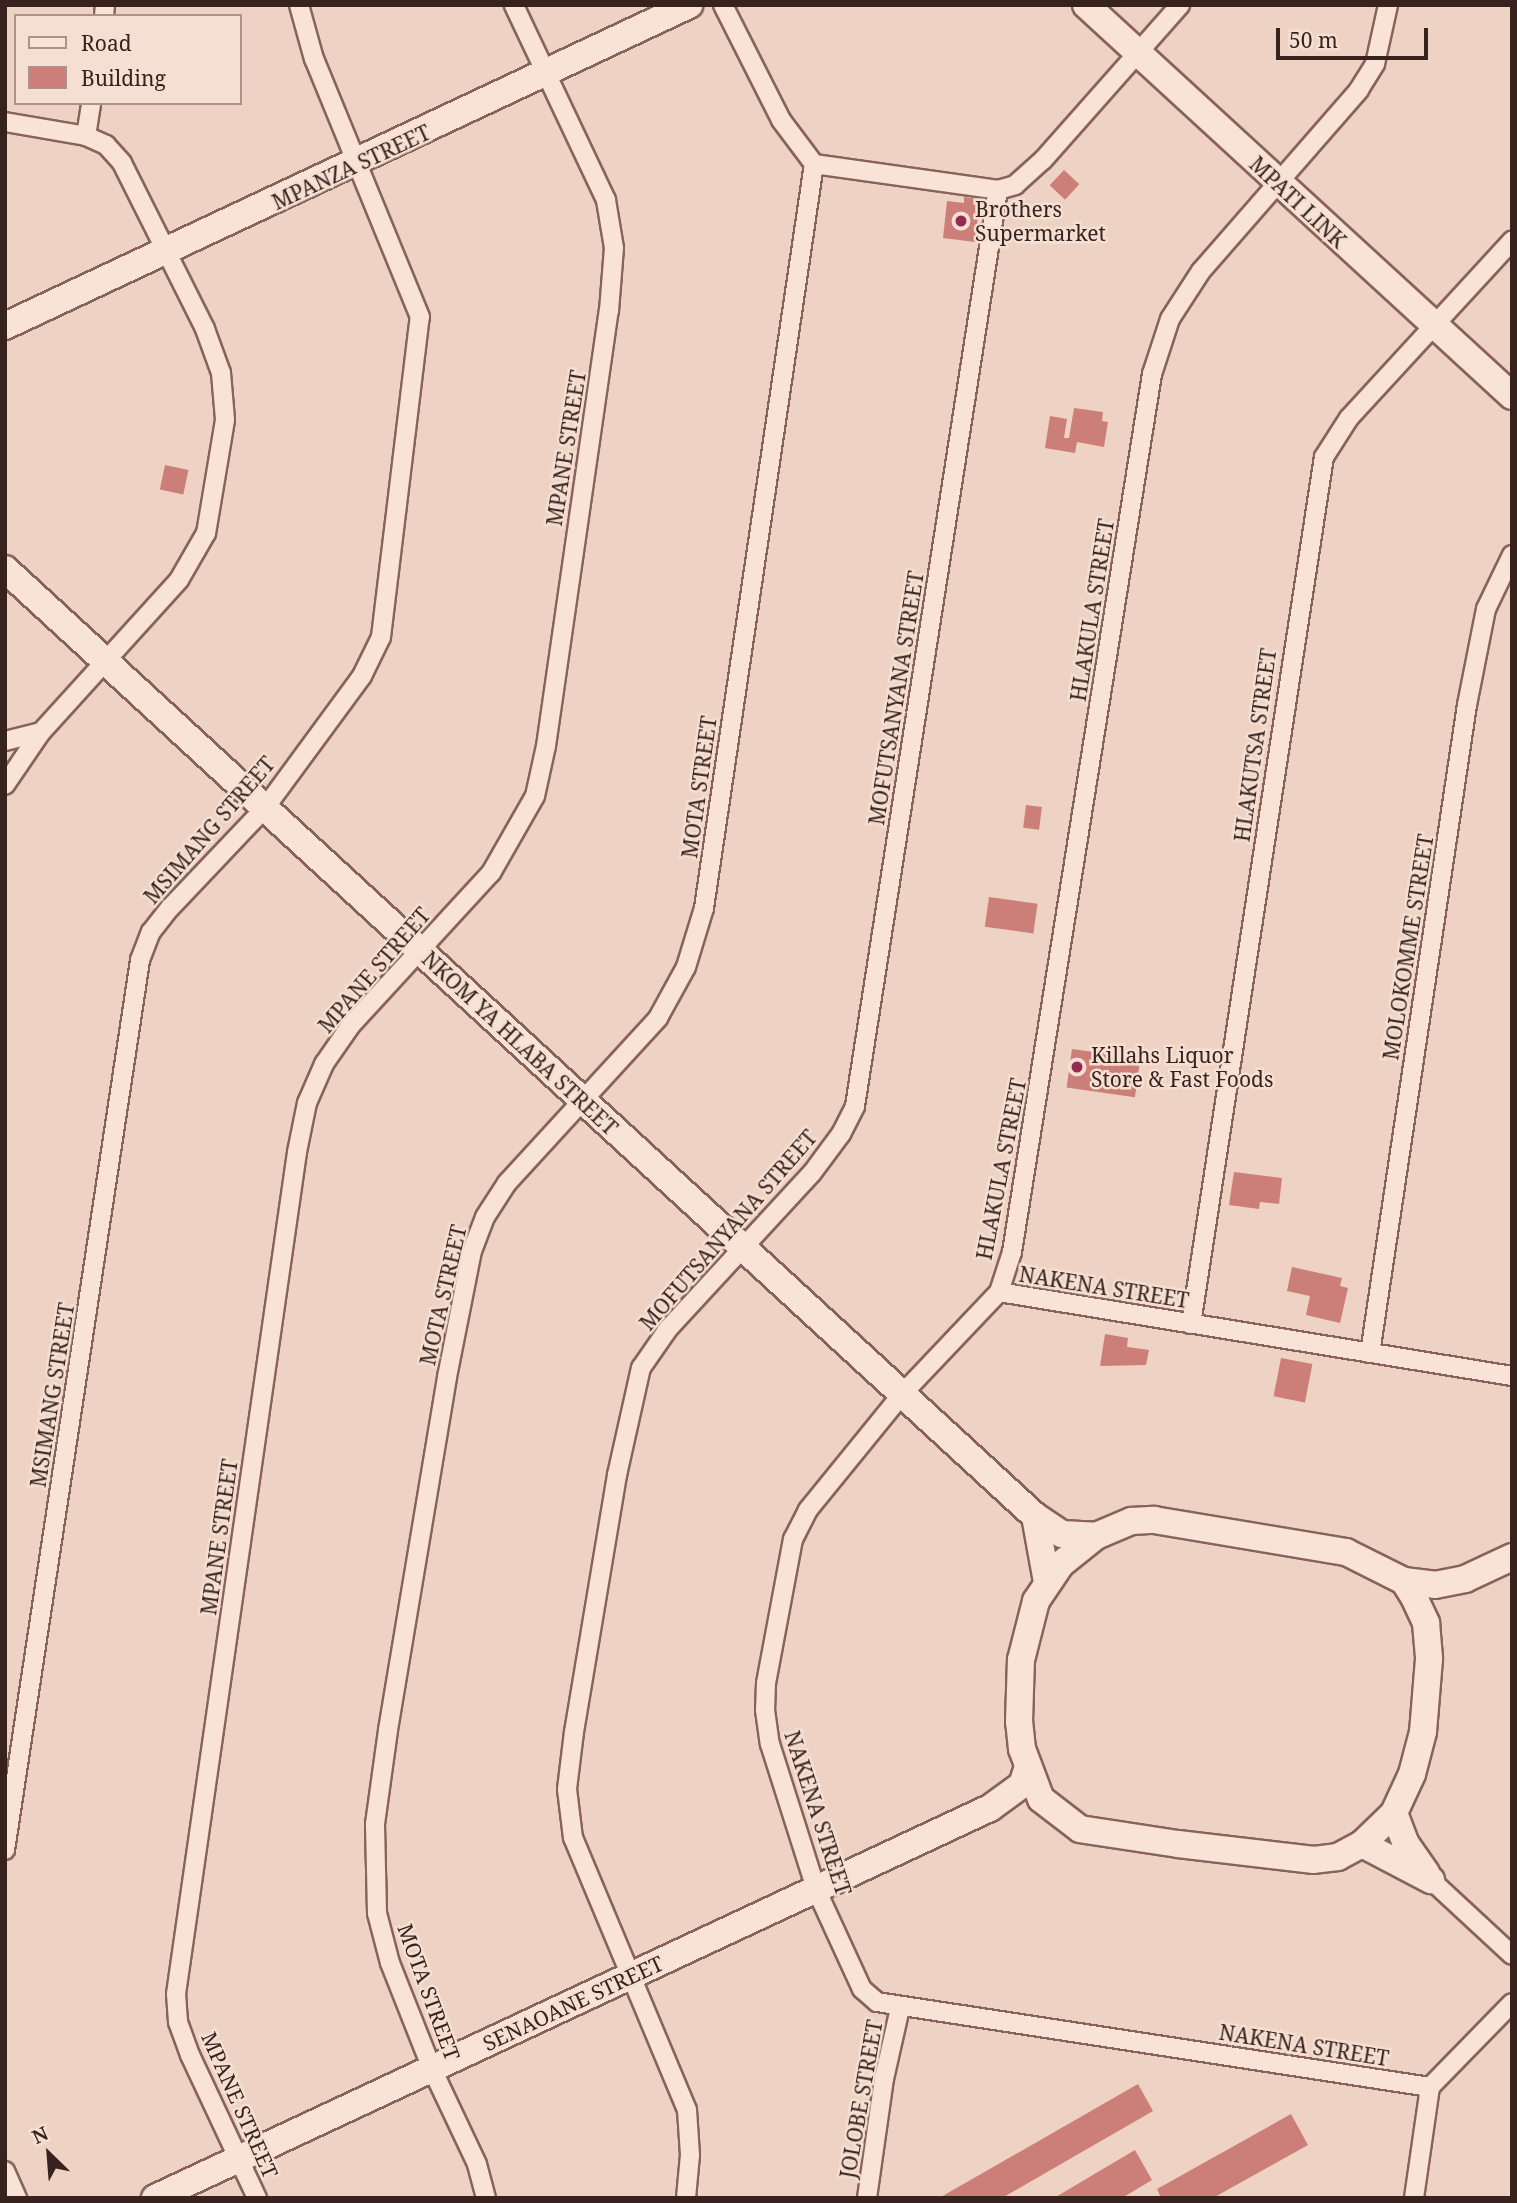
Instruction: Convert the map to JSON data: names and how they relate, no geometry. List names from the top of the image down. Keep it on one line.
{"streets":{"street":["MPANZA STREET","MPATI LINK","MPANE STREET","HLAKULA STREET","MOFUTSANYANA STREET","HLAKUTSA STREET","MOTA STREET","MSIMANG STREET","MOLOKOMME STREET","NKOM YA HLABA STREET","NAKENA STREET","SENAOANE STREET","JOLOBE STREET"]},"crossings":[["MPANZA STREET","MPANE STREET"],["MPANZA STREET","MSIMANG STREET"],["MPATI LINK","HLAKULA STREET"],["MPATI LINK","HLAKUTSA STREET"],["MPANE STREET","NKOM YA HLABA STREET"],["MPANE STREET","SENAOANE STREET"],["HLAKULA STREET","NAKENA STREET"],["MOFUTSANYANA STREET","NKOM YA HLABA STREET"],["MOFUTSANYANA STREET","SENAOANE STREET"],["HLAKUTSA STREET","NAKENA STREET"],["MOTA STREET","NKOM YA HLABA STREET"],["MOTA STREET","SENAOANE STREET"],["MSIMANG STREET","NKOM YA HLABA STREET"],["MOLOKOMME STREET","NAKENA STREET"],["NKOM YA HLABA STREET","NAKENA STREET"],["NAKENA STREET","SENAOANE STREET"],["NAKENA STREET","JOLOBE STREET"]],"places":["Brothers Supermarket","Killahs Liquor Store & Fast Foods"],"legend":["Road","Building"],"scale_bar":"50 m","north":"top left"}
